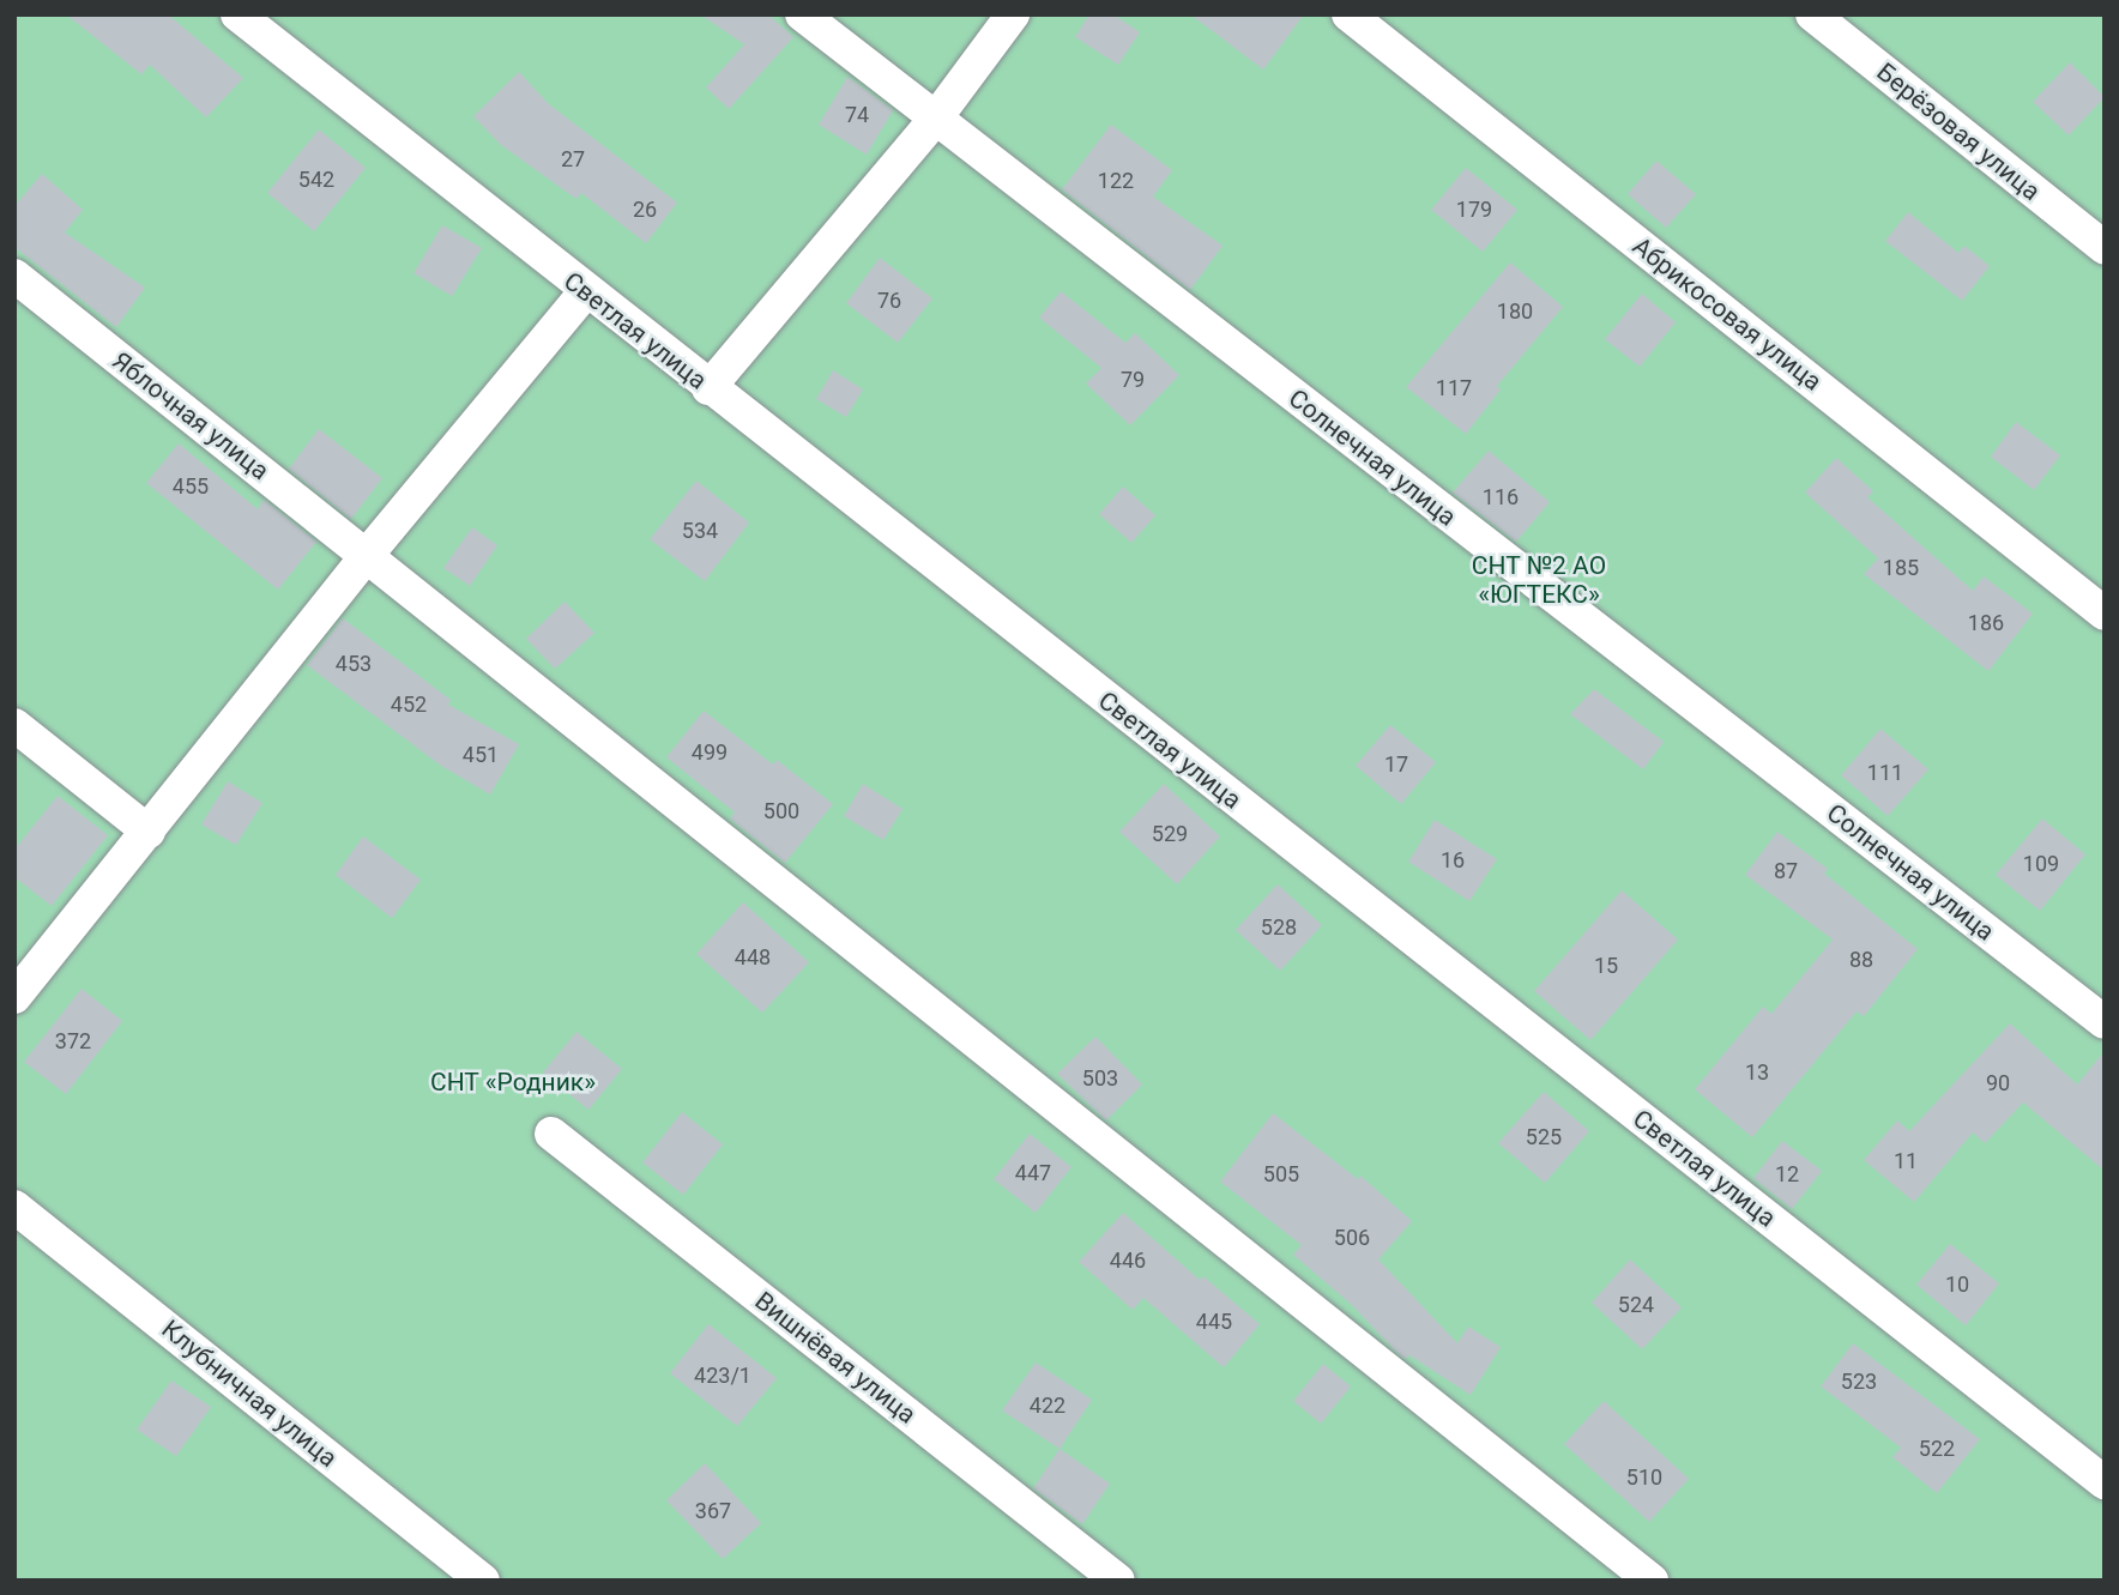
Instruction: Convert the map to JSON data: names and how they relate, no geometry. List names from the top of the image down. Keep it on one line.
{"streets":{"street":["Берёзовая улица","Абрикосовая улица","Светлая улица","Яблочная улица","Солнечная улица","Вишнёвая улица","Клубничная улица"]},"parks":["СНТ №2 АО «ЮГТЕКС»","СНТ «Родник»"],"house_numbers":["74","27","542","122","26","179","76","180","79","117","455","116","534","185","186","453","452","499","451","17","111","500","529","16","109","87","528","448","88","15","372","13","503","90","525","11","447","505","12","506","446","10","524","445","423/1","523","422","522","510","367"]}
